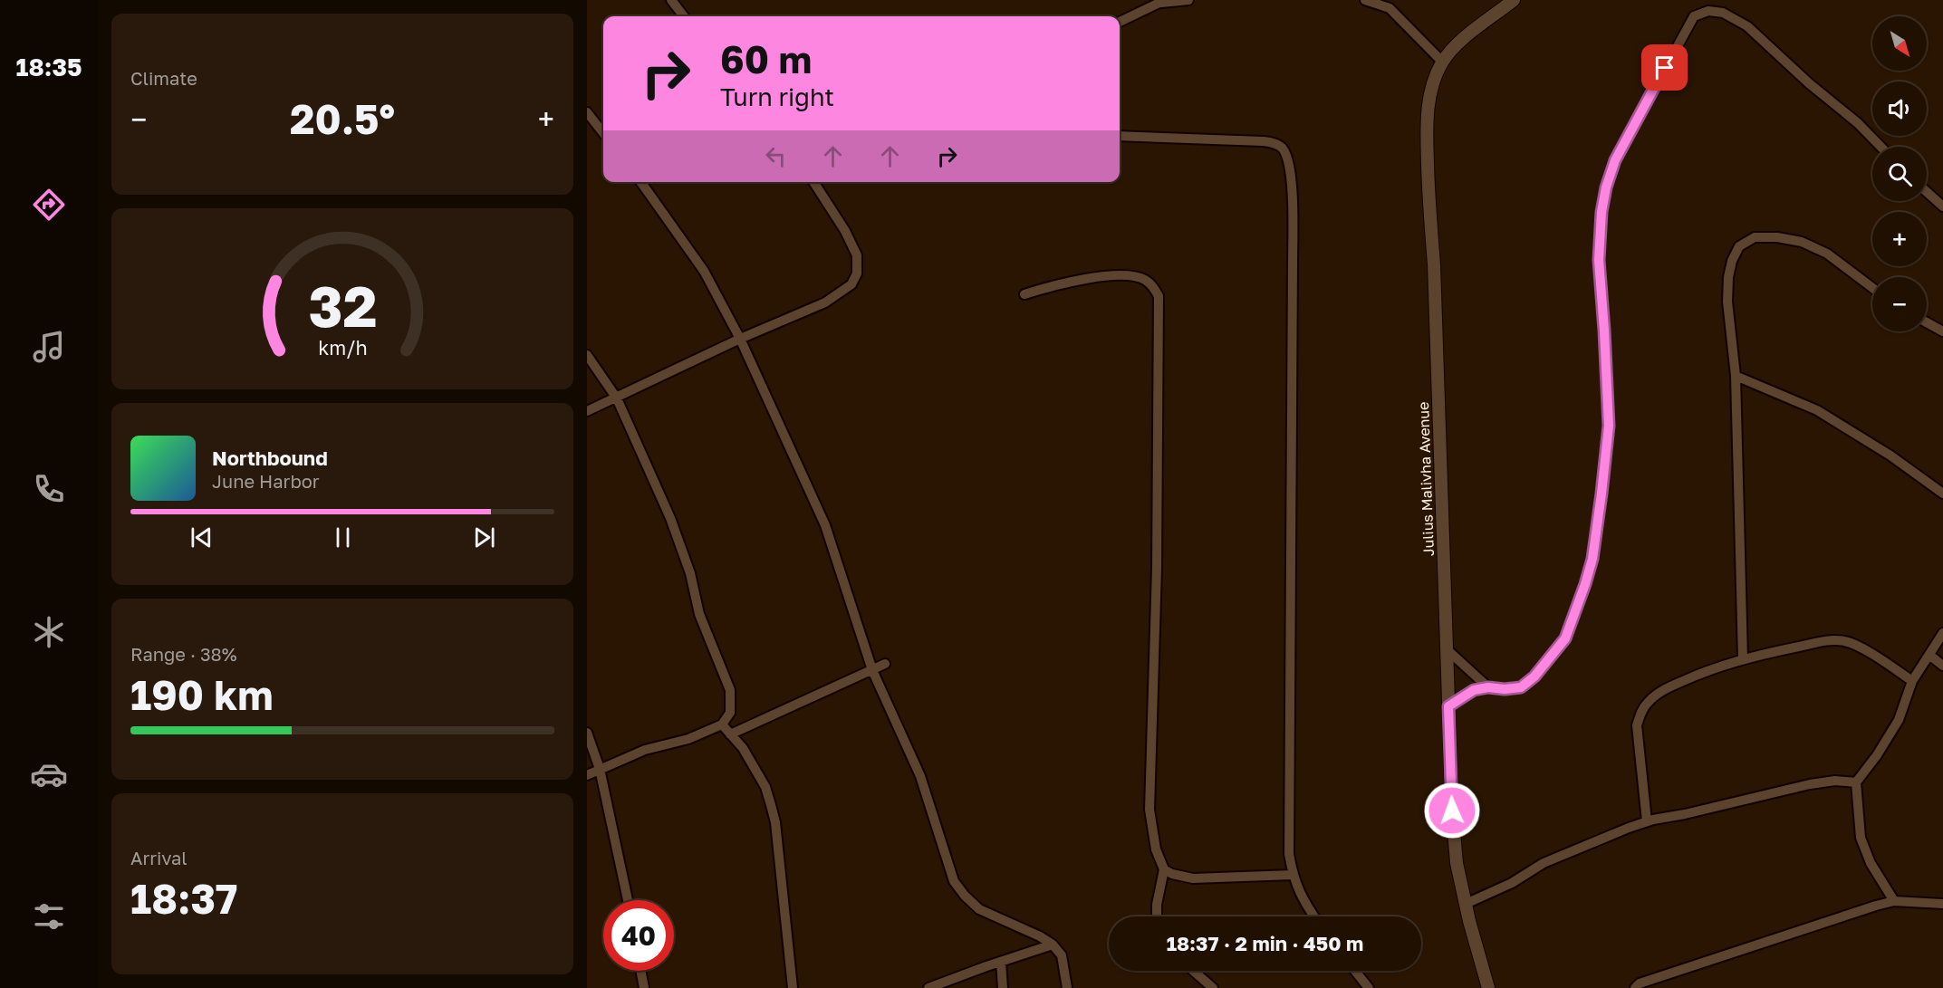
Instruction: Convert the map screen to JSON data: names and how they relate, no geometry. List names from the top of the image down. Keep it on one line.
{"streets":{"street":["Julius Malivha Avenue"]},"north":"bottom right","page":{"tabs":"18:35","tile":["Climate",["Range · 38%","190 km"],["Arrival","18:37"]],"map_buttons":["+","−"],"turn":["60 m","Turn right"],"heat":["−","20.5°","+"],"song":["Northbound","June Harbor"],"limit":"40","trip":"18:37 · 2 min · 450 m","gauge":["32","km/h"]}}
